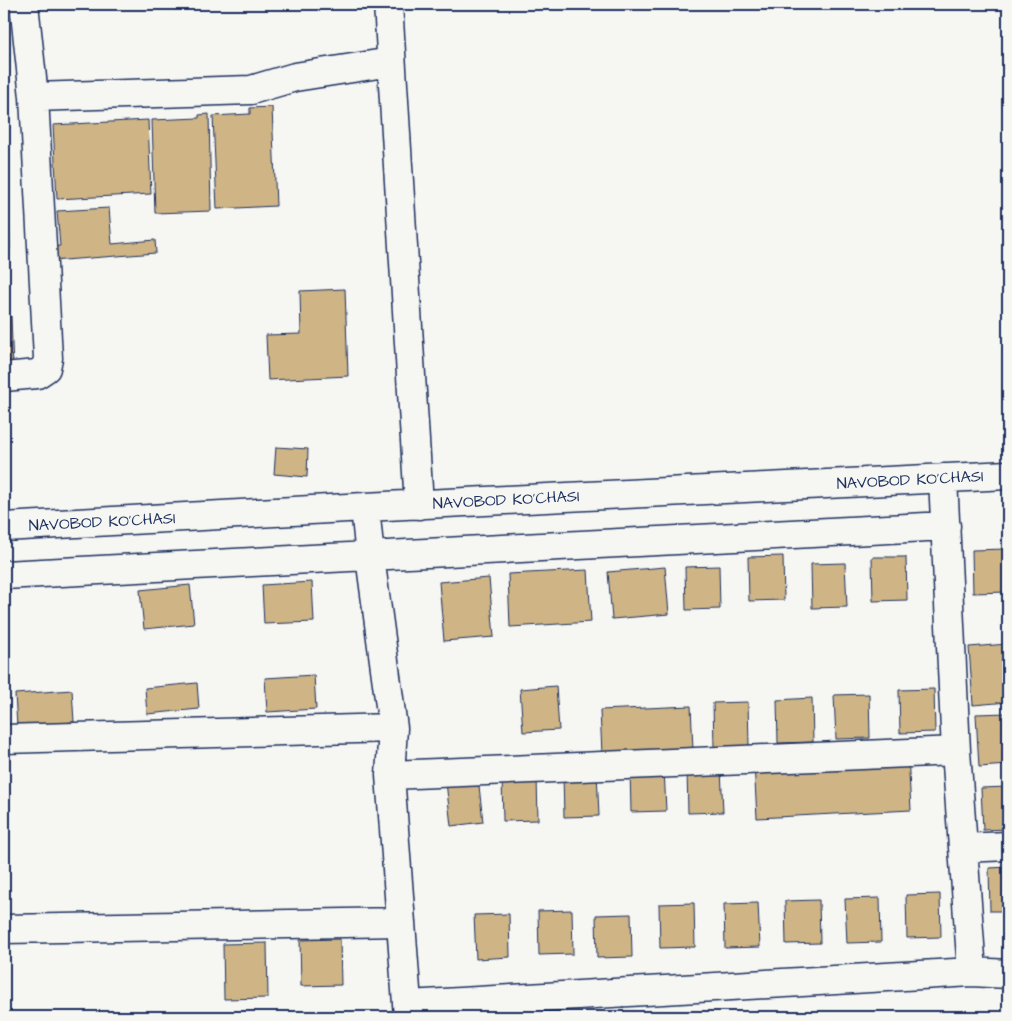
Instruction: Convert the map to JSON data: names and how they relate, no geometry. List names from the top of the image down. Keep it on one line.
{"streets":{"street":["NAVOBOD KO'CHASI"]}}
